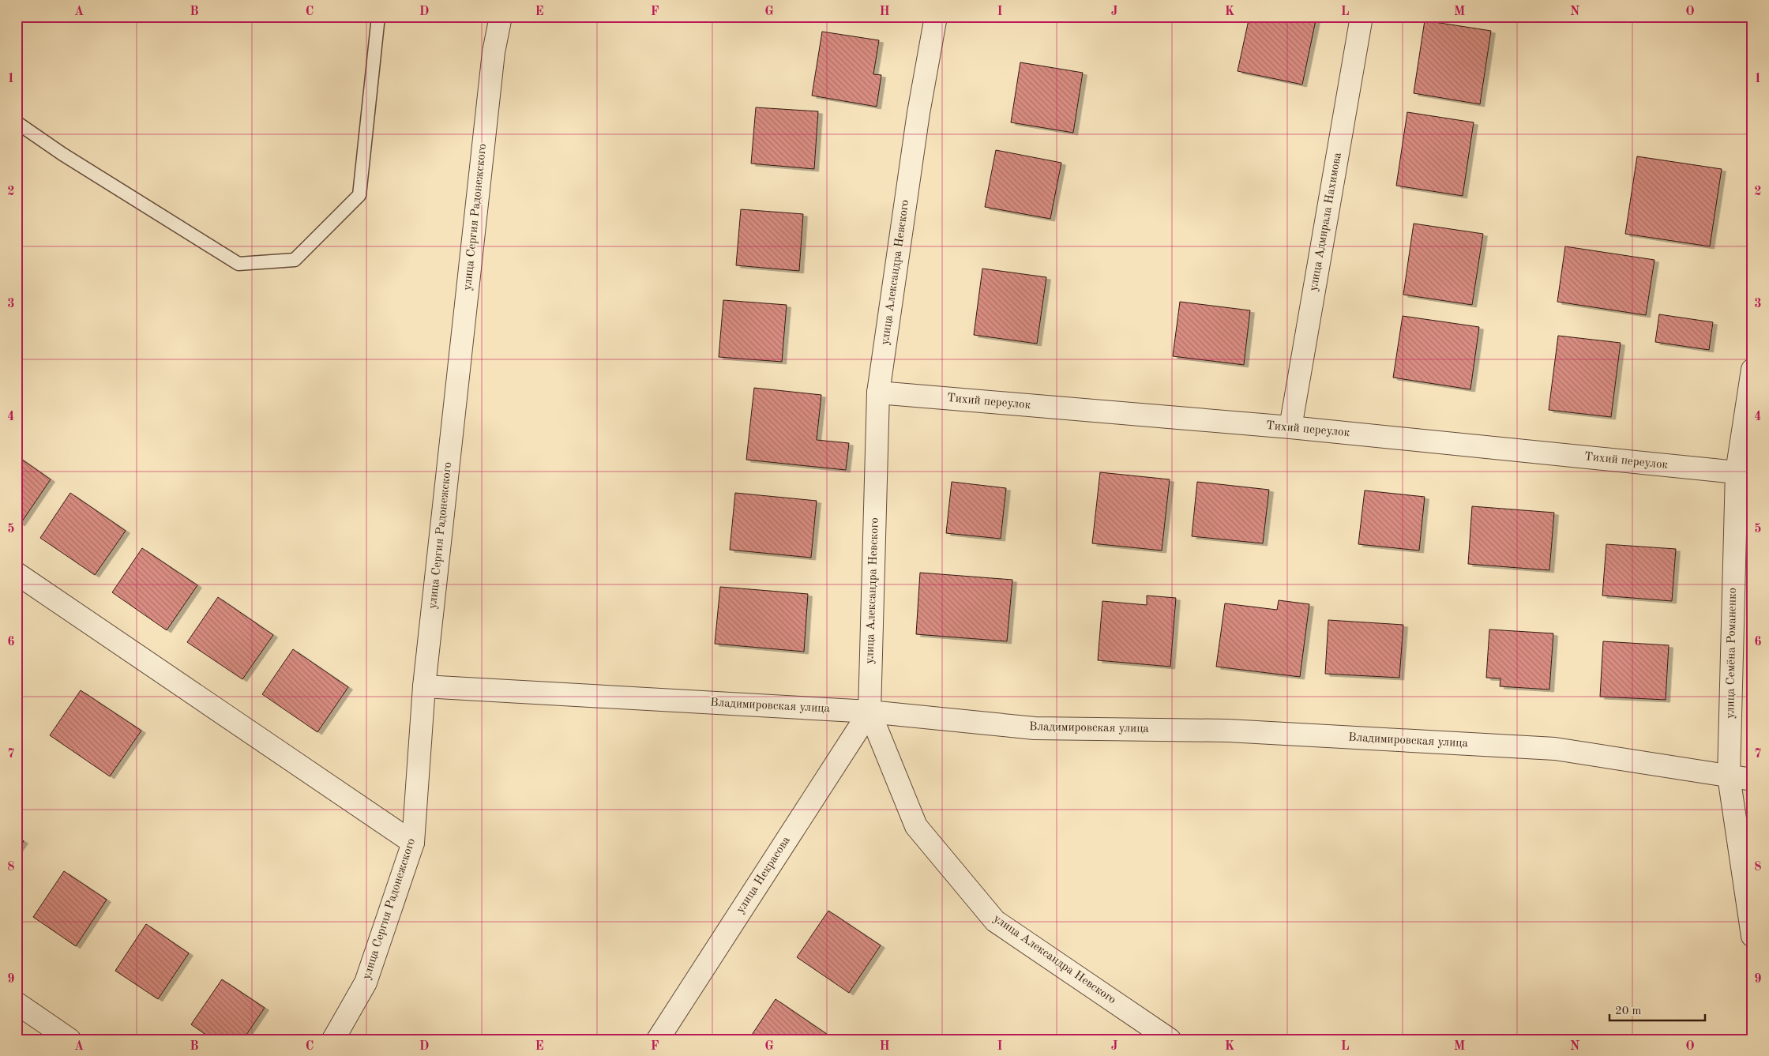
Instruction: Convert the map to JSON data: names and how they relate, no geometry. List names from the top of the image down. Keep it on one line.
{"streets":{"street":["улица Сергия Радонежского","улица Адмирала Нахимова","улица Александра Невского","Тихий переулок","улица Семёна Романенко","Владимировская улица","улица Некрасова"]},"crossings":[["улица Сергия Радонежского","Владимировская улица"],["улица Адмирала Нахимова","Тихий переулок"],["улица Александра Невского","Тихий переулок"],["улица Александра Невского","Владимировская улица"],["улица Александра Невского","улица Некрасова"],["Тихий переулок","улица Семёна Романенко"],["улица Семёна Романенко","Владимировская улица"],["Владимировская улица","улица Некрасова"]],"scale_bar":"20 m","grid":{"columns":["A","B","C","D","E","F","G","H","I","J","K","L","M","N","O"],"rows":["1","2","3","4","5","6","7","8","9"]}}
